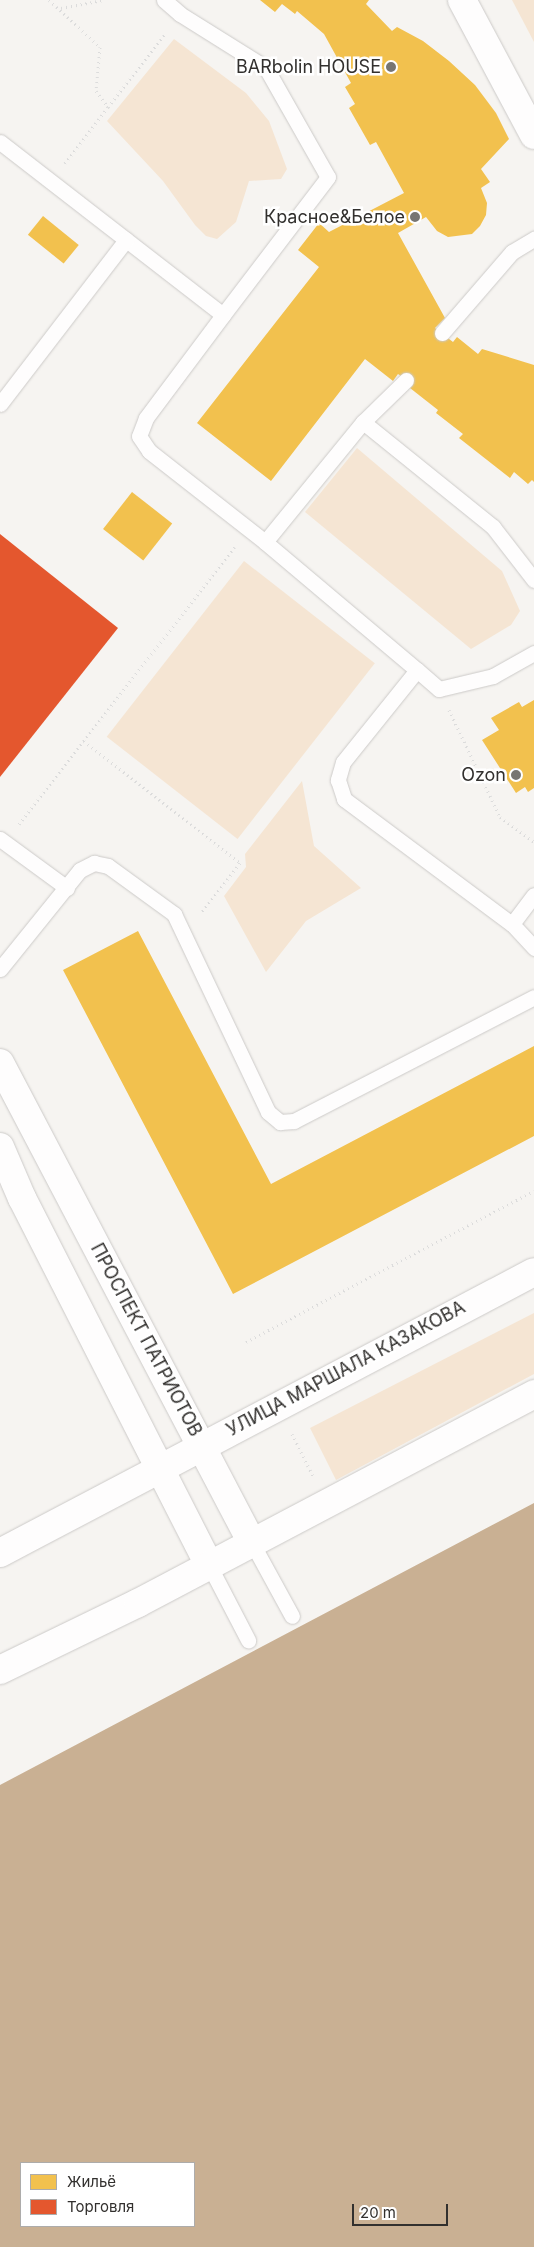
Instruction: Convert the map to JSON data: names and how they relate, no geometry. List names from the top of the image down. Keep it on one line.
{"streets":{"street":["ПРОСПЕКТ ПАТРИОТОВ","УЛИЦА МАРШАЛА КАЗАКОВА"]},"crossings":[["ПРОСПЕКТ ПАТРИОТОВ","УЛИЦА МАРШАЛА КАЗАКОВА"]],"places":["BARbolin HOUSE","Красное&Белое","Ozon"],"legend":["Жильё","Торговля"],"scale_bar":"20 m"}
